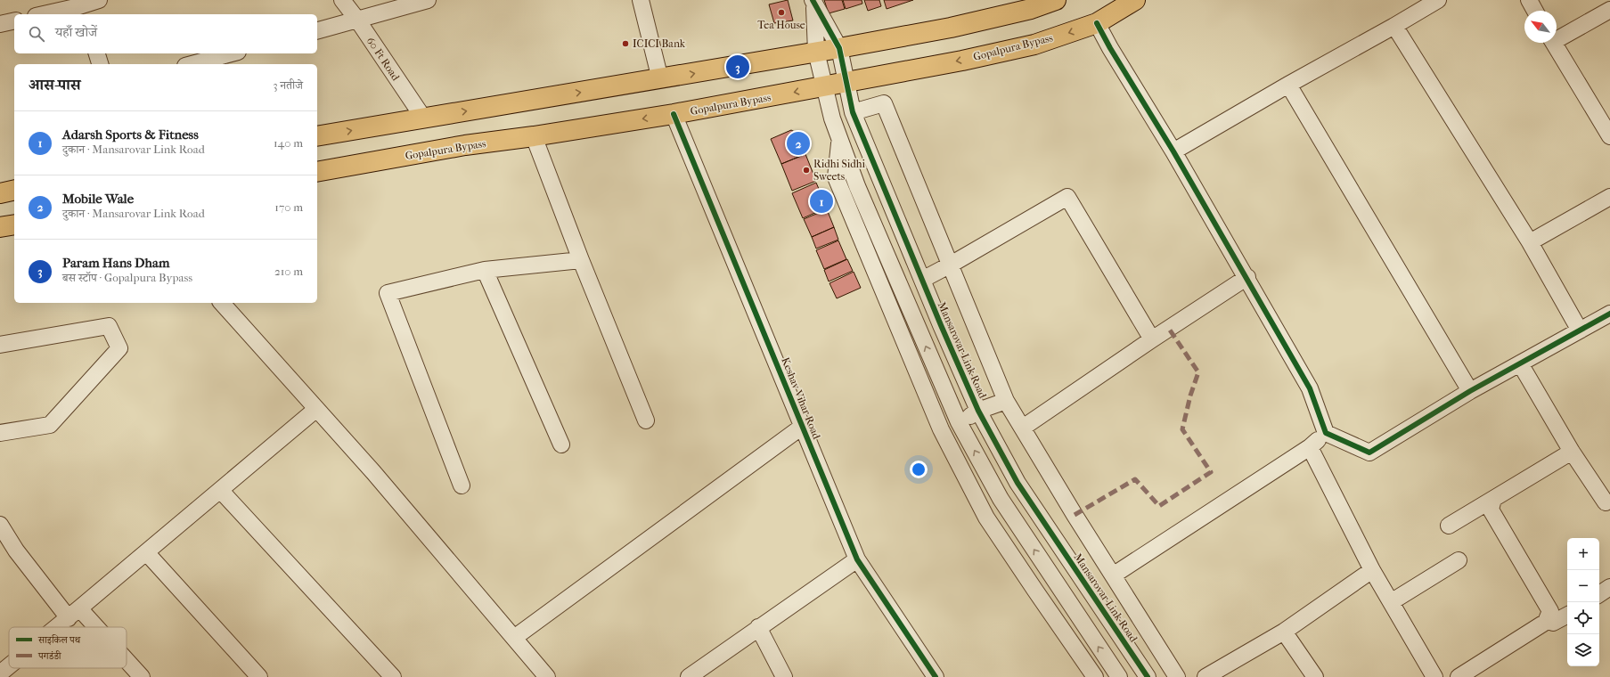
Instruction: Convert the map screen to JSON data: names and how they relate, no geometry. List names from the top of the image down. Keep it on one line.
{"streets":{"main road":["Gopalpura Bypass"],"street":["60 Ft Road","Mansarovar Link Road","Keshav Vihar Road"]},"crossings":[["Gopalpura Bypass","Mansarovar Link Road"],["Gopalpura Bypass","Keshav Vihar Road"]],"places":["Tea House","ICICI Bank","Ridhi Sidhi Sweets"],"legend":["साइकिल पथ","पगडंडी"],"north":"top left","page":{"search":"यहाँ खोजें","pins":["3","2","1"],"heading":["आस-पास","3 नतीजे"],"list":[{"mark":"1","name":"Adarsh Sports & Fitness","note":"दुकान · Mansarovar Link Road","value":"140 m"},{"mark":"2","name":"Mobile Wale","note":"दुकान · Mansarovar Link Road","value":"170 m"},{"mark":"3","name":"Param Hans Dham","note":"बस स्टॉप · Gopalpura Bypass","value":"210 m"}],"map_buttons":["+","−"]}}
